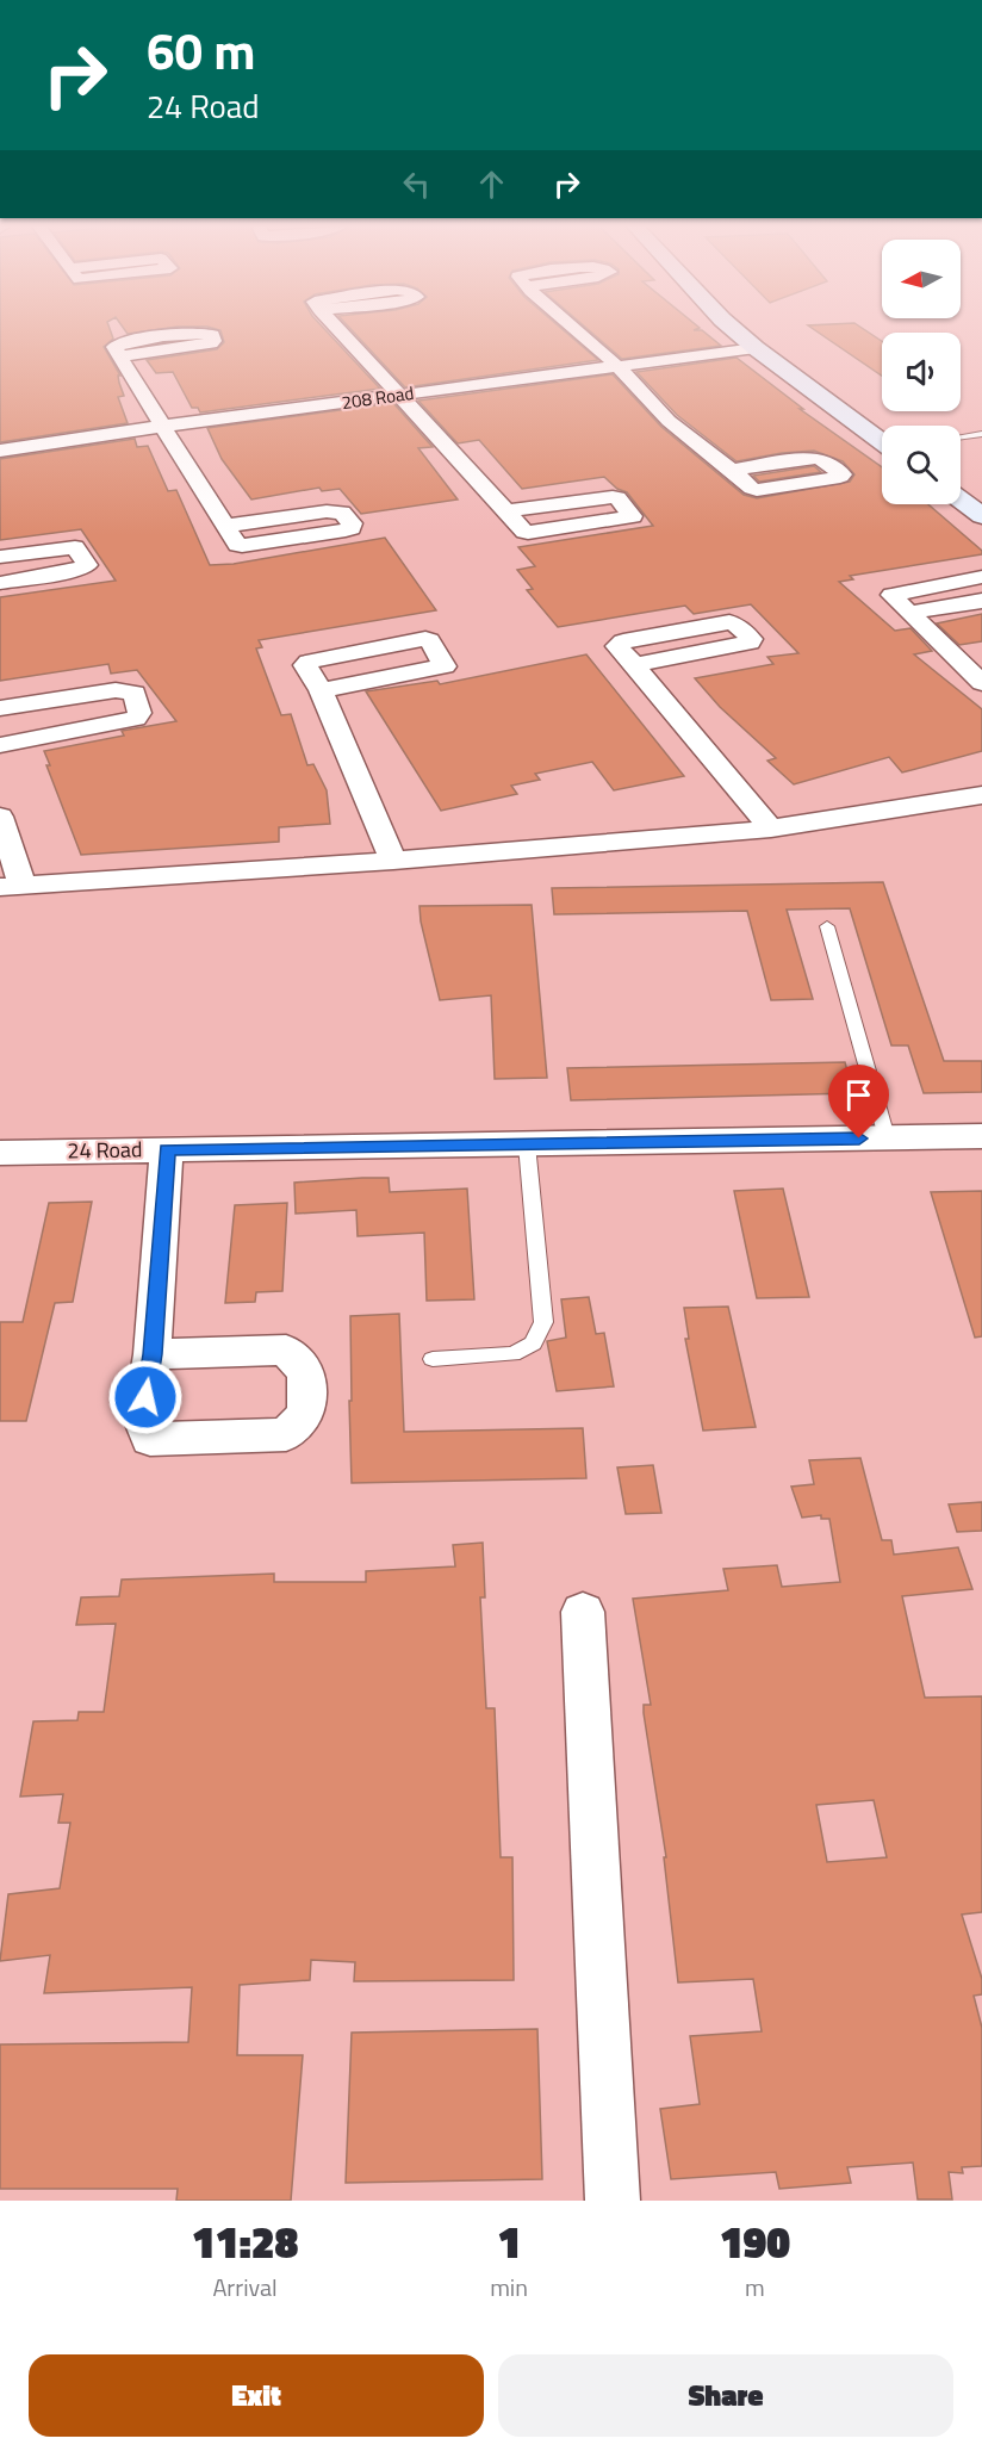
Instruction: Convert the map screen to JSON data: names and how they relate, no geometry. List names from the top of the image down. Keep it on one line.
{"streets":{"street":["208 Road","24 Road"]},"north":"left","page":{"turn":["60 m","24 Road"],"eta":["11:28","Arrival","1","min","190","m"],"buttons":["Exit","Share"]}}
